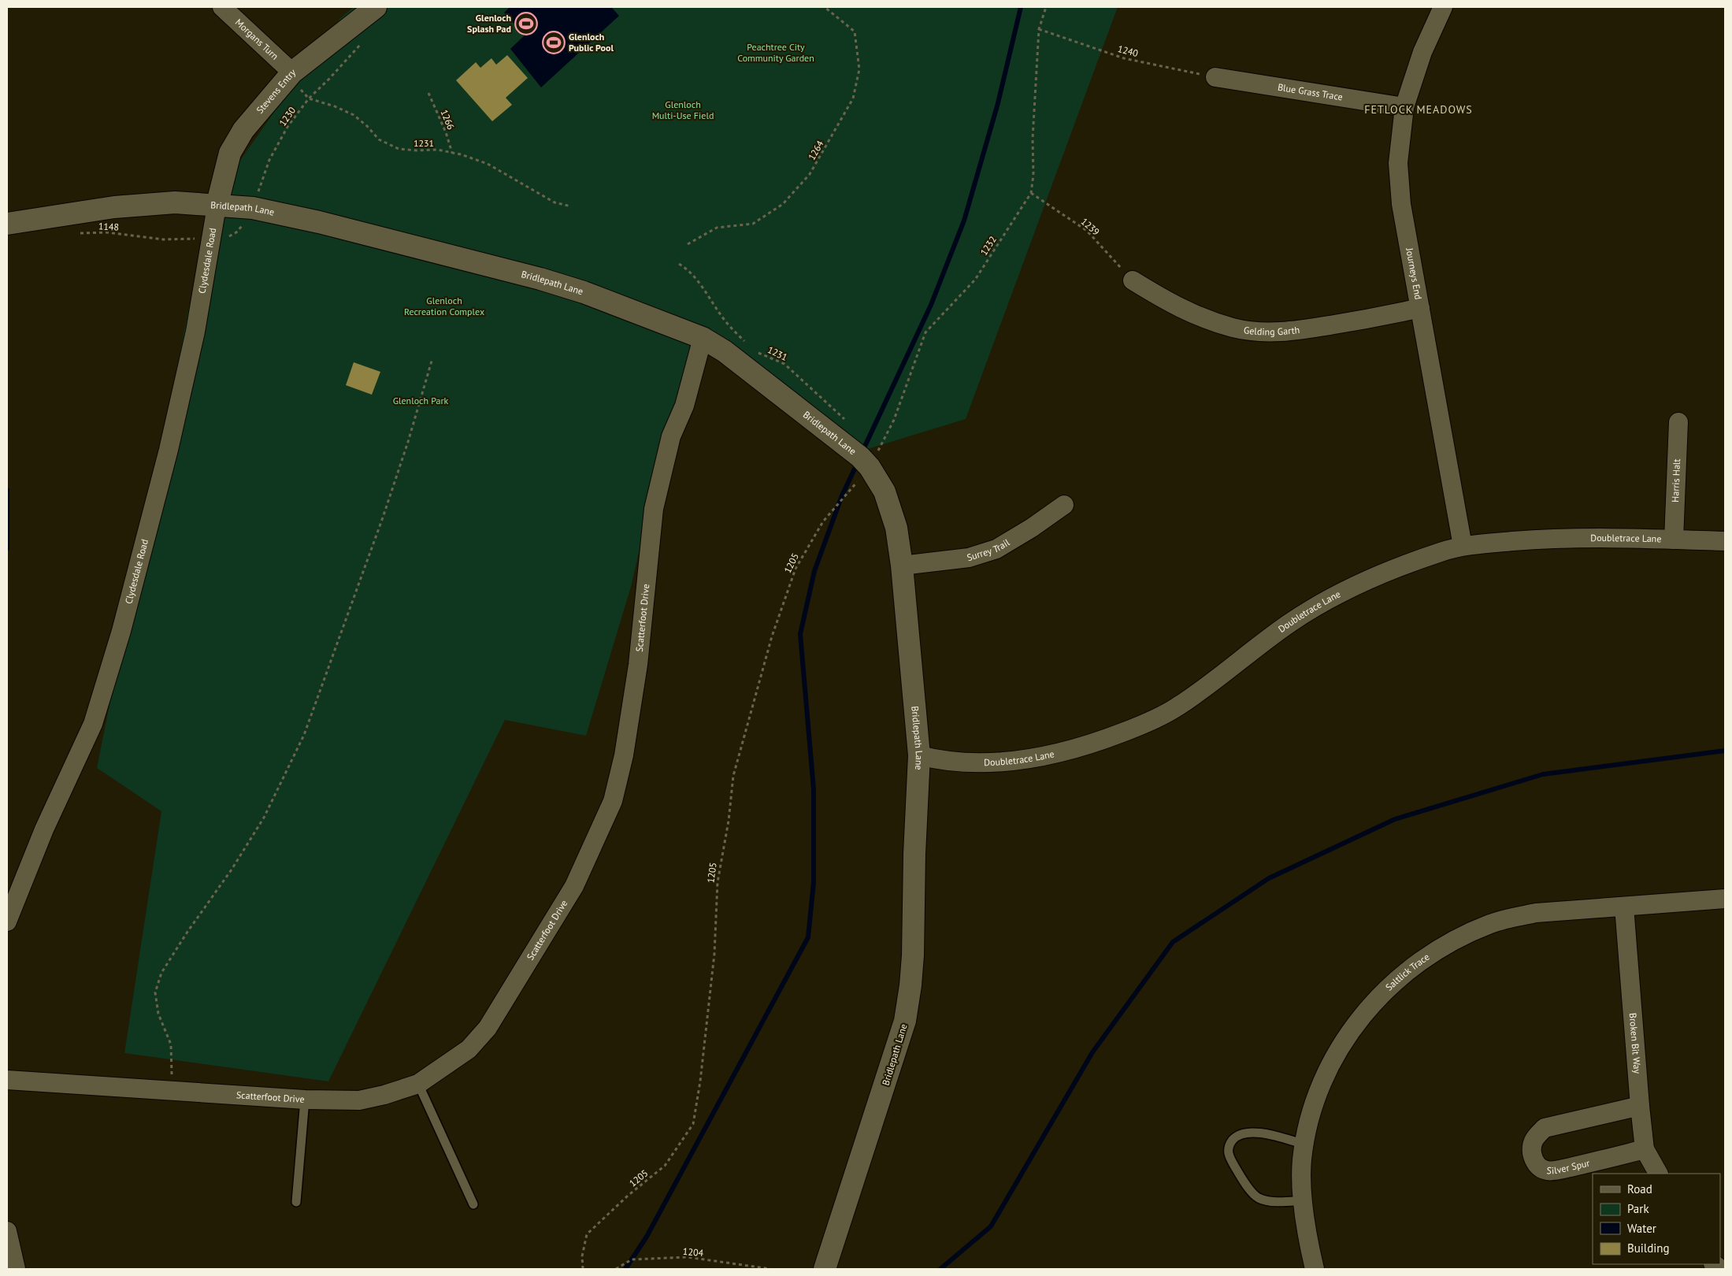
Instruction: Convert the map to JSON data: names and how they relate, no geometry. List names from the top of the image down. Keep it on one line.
{"streets":{"street":["Morgans Turn","Stevens Entry","Blue Grass Trace","Bridlepath Lane","Clydesdale Road","Journeys End","Gelding Garth","Harris Halt","Doubletrace Lane","Surrey Trail","Scatterfoot Drive","Saltlick Trace","Broken Bit Way","Silver Spur"],"path":["1240","1230","1266","1231","1264","1148","1239","1232","1205","1204"]},"crossings":[["Morgans Turn","Stevens Entry"],["1240","Blue Grass Trace"],["1240","1232"],["Stevens Entry","Bridlepath Lane"],["Stevens Entry","Clydesdale Road"],["Blue Grass Trace","Journeys End"],["1230","1231"],["1230","Bridlepath Lane"],["1230","1148"],["1230","Clydesdale Road"],["1266","1231"],["Bridlepath Lane","1232"],["Bridlepath Lane","Clydesdale Road"],["Bridlepath Lane","Doubletrace Lane"],["Bridlepath Lane","Surrey Trail"],["Bridlepath Lane","1205"],["Bridlepath Lane","Scatterfoot Drive"],["1148","Clydesdale Road"],["1239","1232"],["1239","Gelding Garth"],["1232","1205"],["Journeys End","Gelding Garth"],["Journeys End","Doubletrace Lane"],["Harris Halt","Doubletrace Lane"],["Saltlick Trace","Broken Bit Way"],["Broken Bit Way","Silver Spur"]],"districts":["FETLOCK MEADOWS"],"parks":["Peachtree City Community Garden","Glenloch Multi-Use Field","Glenloch Recreation Complex","Glenloch Park"],"places":{"sports":["Glenloch Splash Pad","Glenloch Public Pool"]},"legend":["Road","Park","Water","Building"]}
